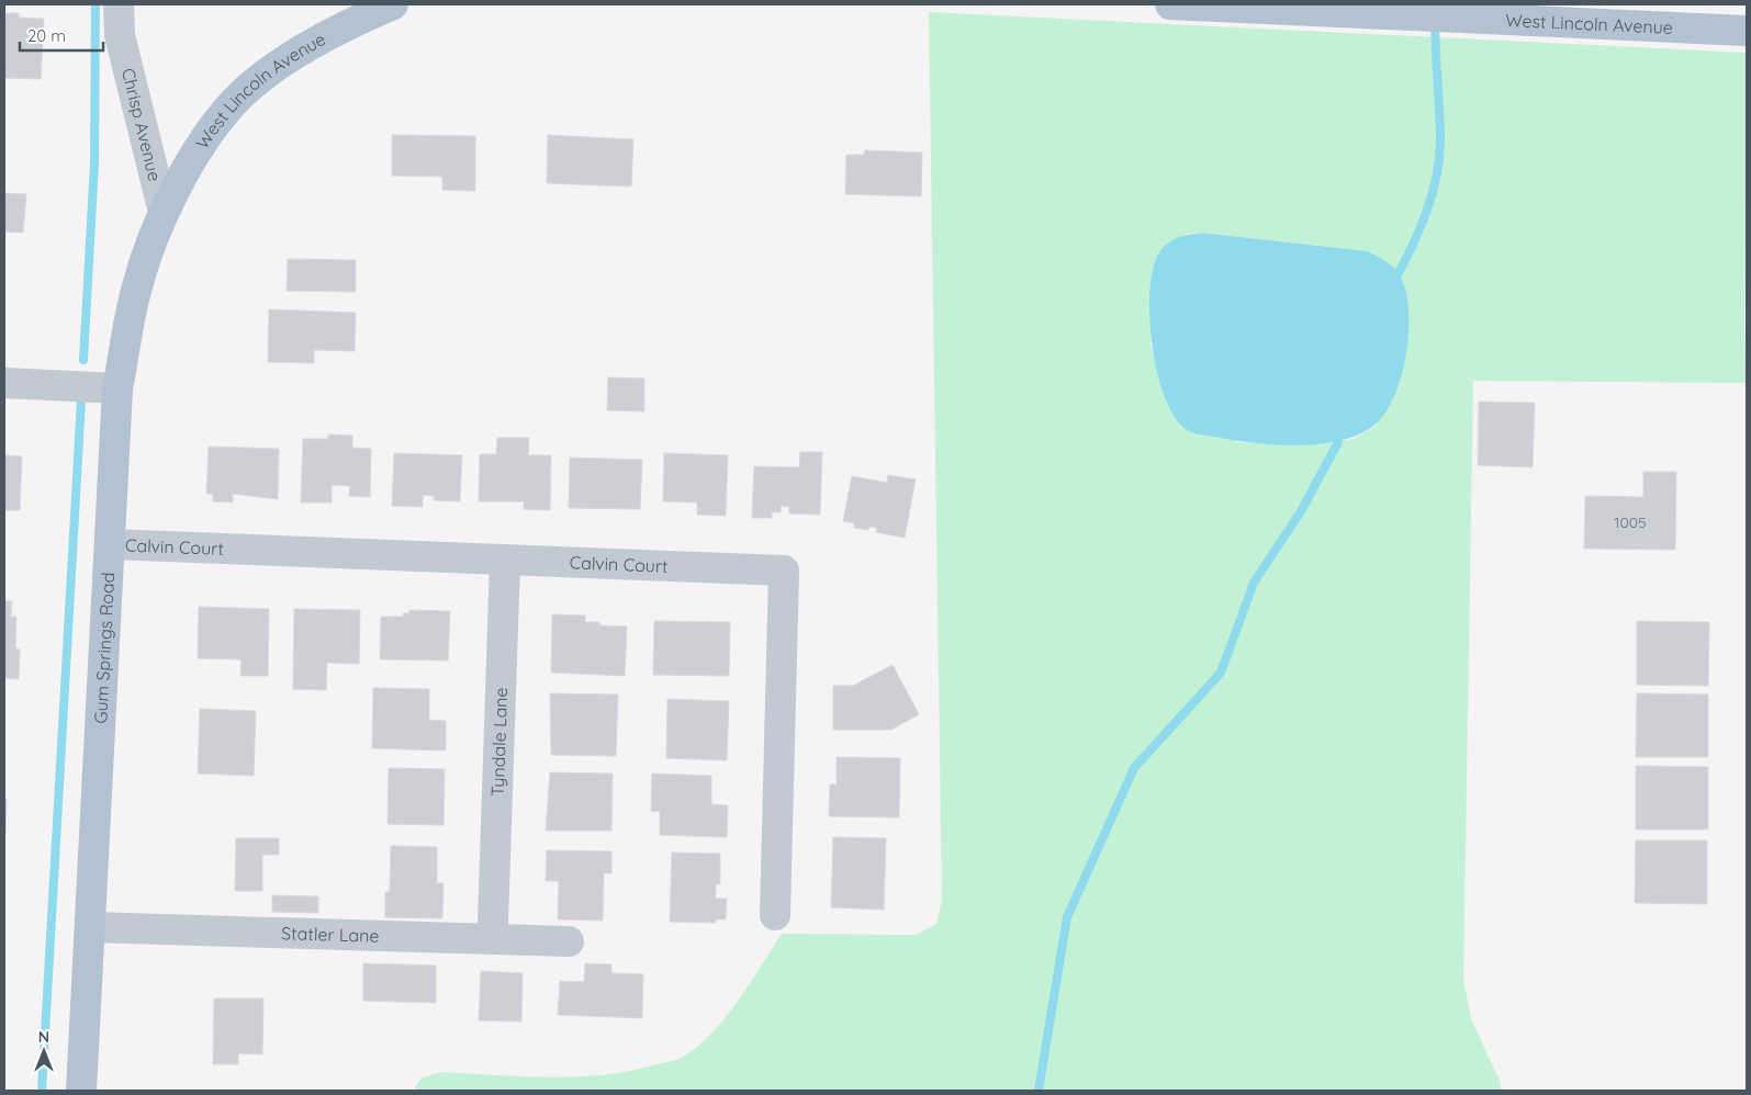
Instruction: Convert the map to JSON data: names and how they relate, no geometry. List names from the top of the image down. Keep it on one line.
{"streets":{"main road":["West Lincoln Avenue","Gum Springs Road"],"street":["Chrisp Avenue","Calvin Court","Tyndale Lane","Statler Lane"]},"crossings":[["West Lincoln Avenue","Chrisp Avenue"],["West Lincoln Avenue","Gum Springs Road"],["Chrisp Avenue","Gum Springs Road"],["Calvin Court","Gum Springs Road"],["Calvin Court","Tyndale Lane"],["Gum Springs Road","Statler Lane"]],"house_numbers":["1005"],"scale_bar":"20 m","north":"top"}
